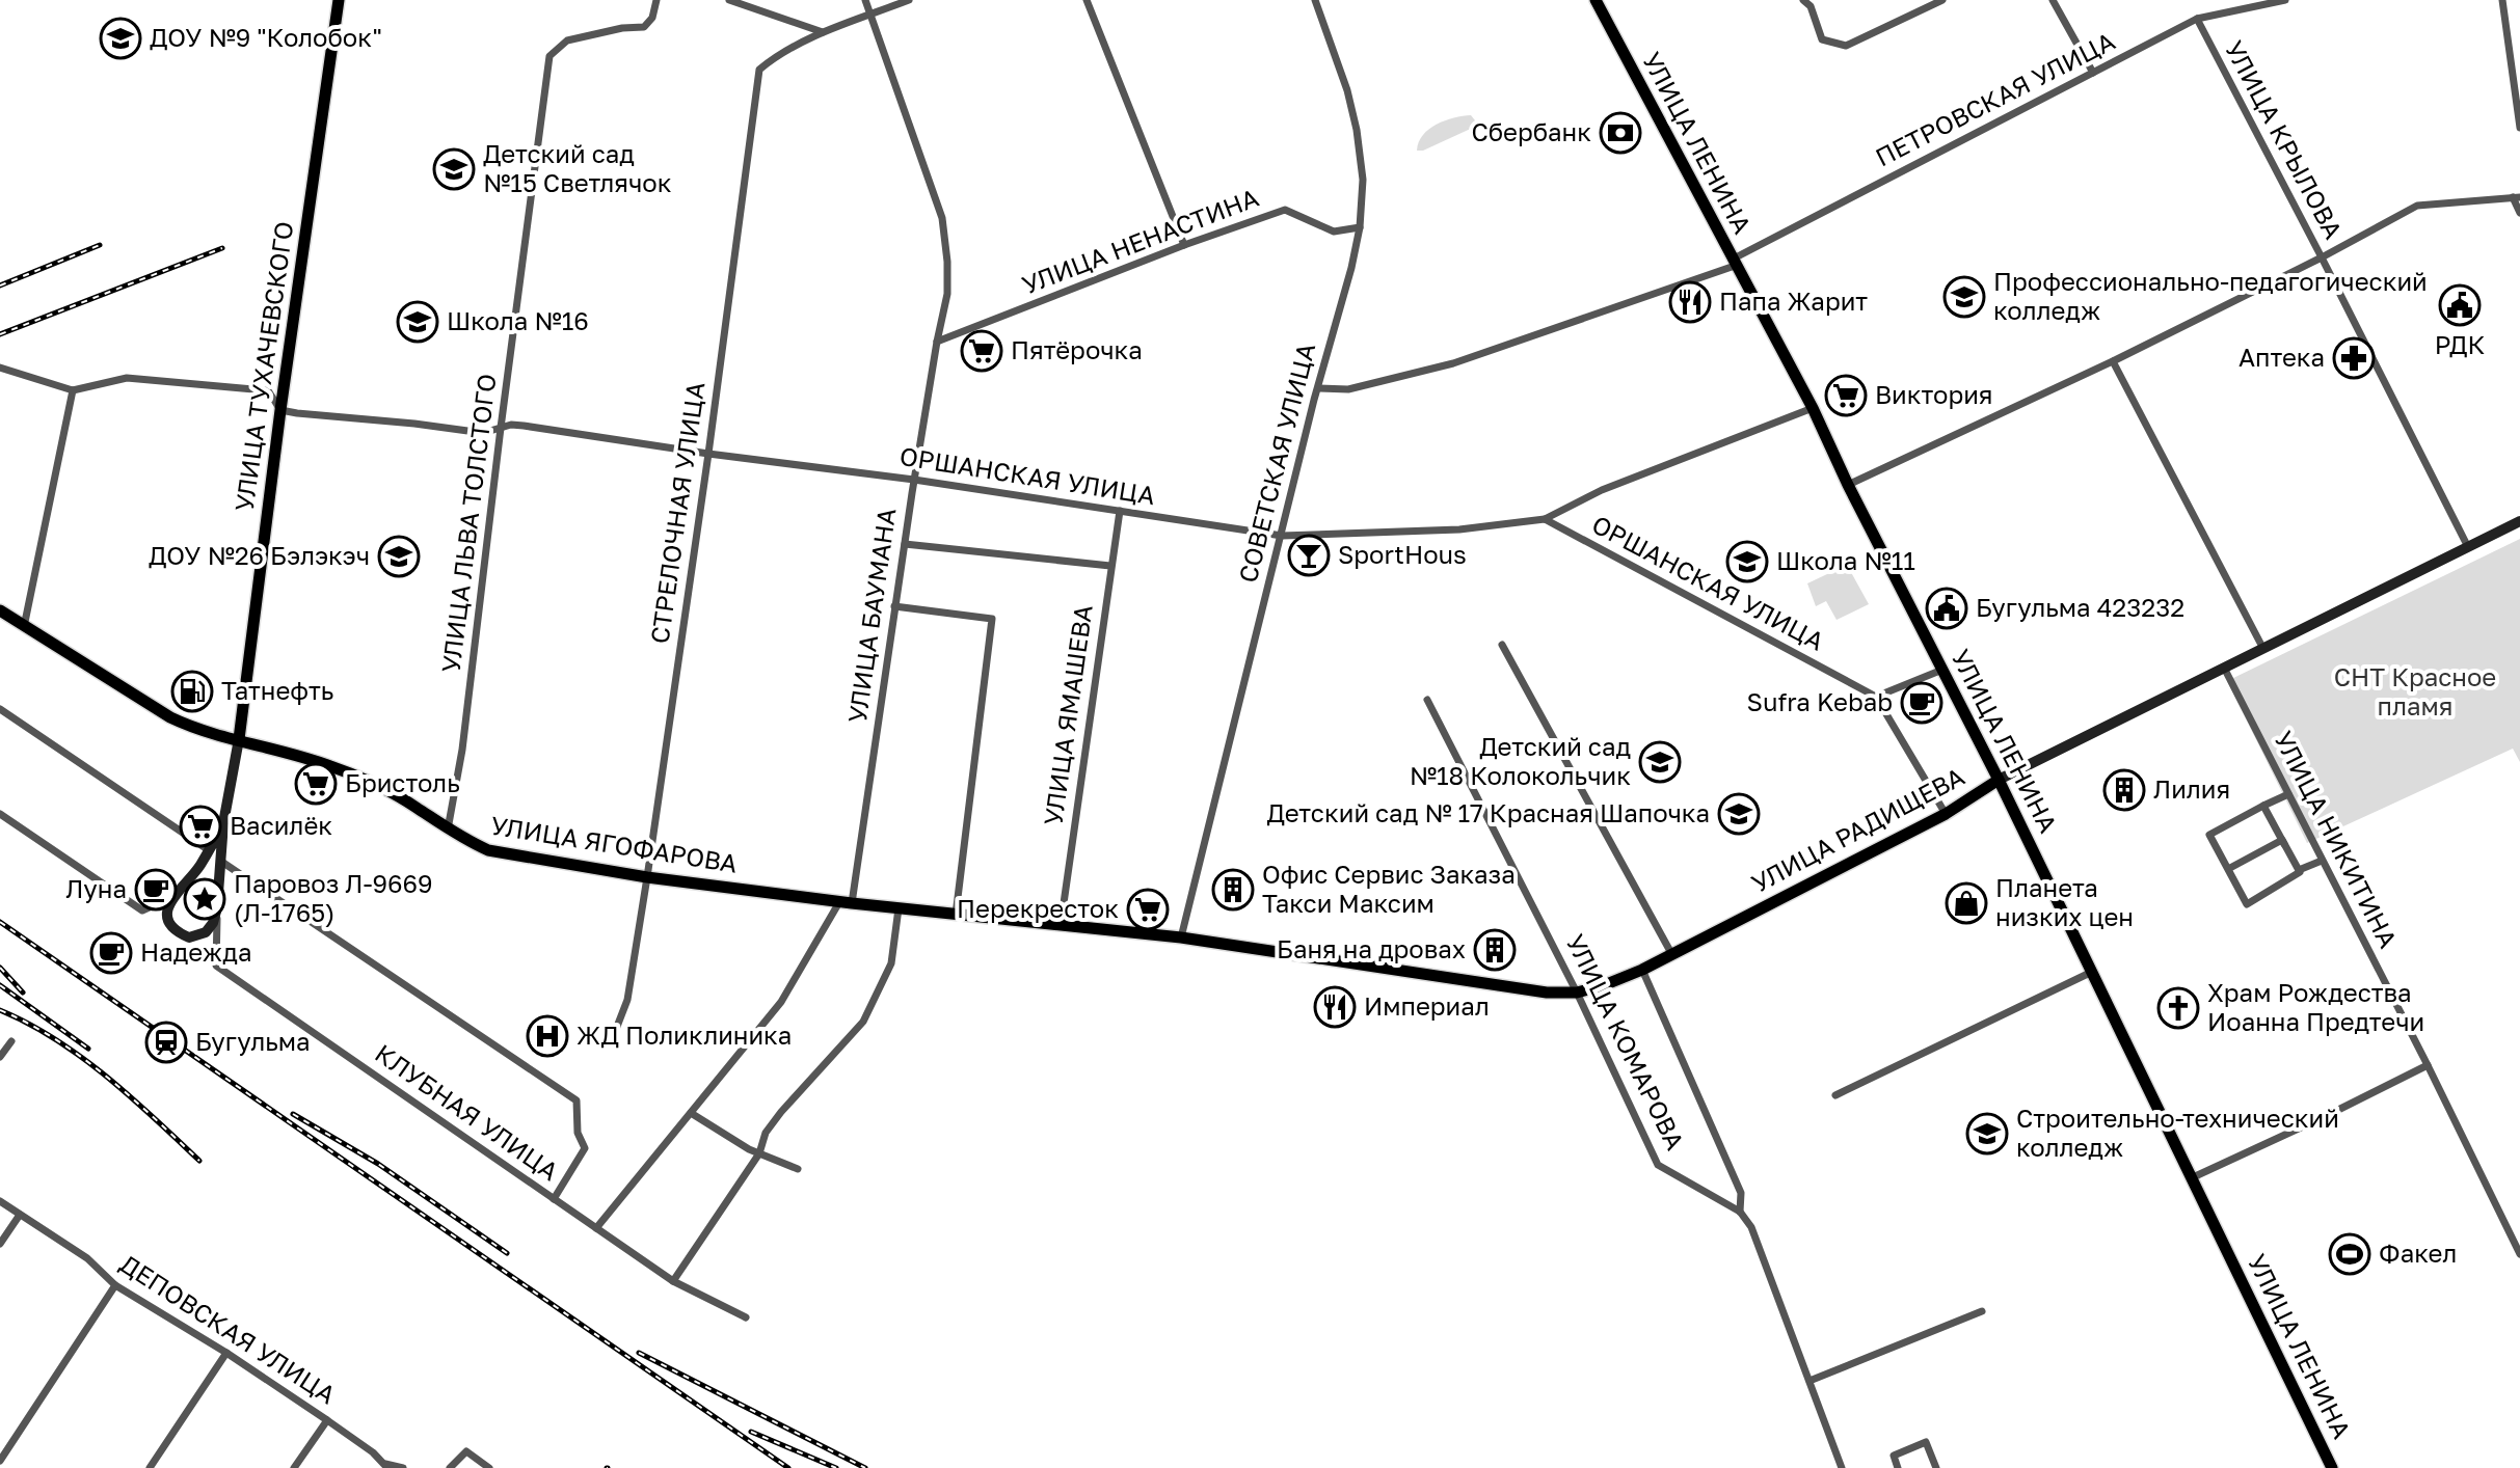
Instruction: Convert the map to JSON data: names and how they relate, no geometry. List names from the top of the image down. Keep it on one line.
{"streets":{"main road":["УЛИЦА ЛЕНИНА","УЛИЦА ТУХАЧЕВСКОГО","УЛИЦА РАДИЩЕВА","УЛИЦА ЯГОФАРОВА"],"street":["ПЕТРОВСКАЯ УЛИЦА","УЛИЦА КРЫЛОВА","УЛИЦА НЕНАСТИНА","СОВЕТСКАЯ УЛИЦА","ОРШАНСКАЯ УЛИЦА","СТРЕЛОЧНАЯ УЛИЦА","УЛИЦА ЛЬВА ТОЛСТОГО","УЛИЦА БАУМАНА","УЛИЦА ЯМАШЕВА","УЛИЦА НИКИТИНА","УЛИЦА КОМАРОВА","КЛУБНАЯ УЛИЦА","ДЕПОВСКАЯ УЛИЦА"]},"crossings":[["ПЕТРОВСКАЯ УЛИЦА","УЛИЦА КРЫЛОВА"],["ПЕТРОВСКАЯ УЛИЦА","УЛИЦА ЛЕНИНА"],["ПЕТРОВСКАЯ УЛИЦА","СОВЕТСКАЯ УЛИЦА"],["УЛИЦА КРЫЛОВА","УЛИЦА РАДИЩЕВА"],["УЛИЦА ЛЕНИНА","УЛИЦА РАДИЩЕВА"],["УЛИЦА НЕНАСТИНА","СОВЕТСКАЯ УЛИЦА"],["УЛИЦА НЕНАСТИНА","УЛИЦА БАУМАНА"],["УЛИЦА ТУХАЧЕВСКОГО","ОРШАНСКАЯ УЛИЦА"],["УЛИЦА ТУХАЧЕВСКОГО","УЛИЦА ЯГОФАРОВА"],["СОВЕТСКАЯ УЛИЦА","ОРШАНСКАЯ УЛИЦА"],["СОВЕТСКАЯ УЛИЦА","УЛИЦА ЯГОФАРОВА"],["ОРШАНСКАЯ УЛИЦА","СТРЕЛОЧНАЯ УЛИЦА"],["ОРШАНСКАЯ УЛИЦА","УЛИЦА ЛЬВА ТОЛСТОГО"],["ОРШАНСКАЯ УЛИЦА","УЛИЦА БАУМАНА"],["ОРШАНСКАЯ УЛИЦА","УЛИЦА ЯМАШЕВА"],["СТРЕЛОЧНАЯ УЛИЦА","УЛИЦА ЯГОФАРОВА"],["УЛИЦА ЛЬВА ТОЛСТОГО","УЛИЦА ЯГОФАРОВА"],["УЛИЦА БАУМАНА","УЛИЦА ЯГОФАРОВА"],["УЛИЦА ЯМАШЕВА","УЛИЦА ЯГОФАРОВА"],["УЛИЦА РАДИЩЕВА","УЛИЦА НИКИТИНА"],["УЛИЦА РАДИЩЕВА","УЛИЦА ЯГОФАРОВА"],["УЛИЦА РАДИЩЕВА","УЛИЦА КОМАРОВА"]],"parks":["СНТ Красное пламя"],"places":{"school or university":["ДОУ №9 \"Колобок\"","Детский сад №15 Светлячок","Профессионально-педагогический колледж","Школа №16","ДОУ №26 Бэлэкэч","Школа №11","Детский сад №18 Колокольчик","Детский сад № 17 Красная Шапочка","Строительно-технический колледж"],"bank":["Сбербанк"],"restaurant":["Папа Жарит","Империал"],"public building":["РДК","Бугульма 423232"],"supermarket":["Пятёрочка","Виктория","Бристоль","Василёк","Перекресток"],"pharmacy":["Аптека"],"bar":["SportHous"],"fuel station":["Татнефть"],"cafe":["Sufra Kebab","Луна","Надежда"],"building":["Лилия","Офис Сервис Заказа Такси Максим","Баня на дровах"],"place":["Паровоз Л-9669 (Л-1765)"],"shop":["Планета низких цен"],"church":["Храм Рождества Иоанна Предтечи"],"hospital":["ЖД Поликлиника"],"station":["Бугульма"],"sports":["Факел"]}}
